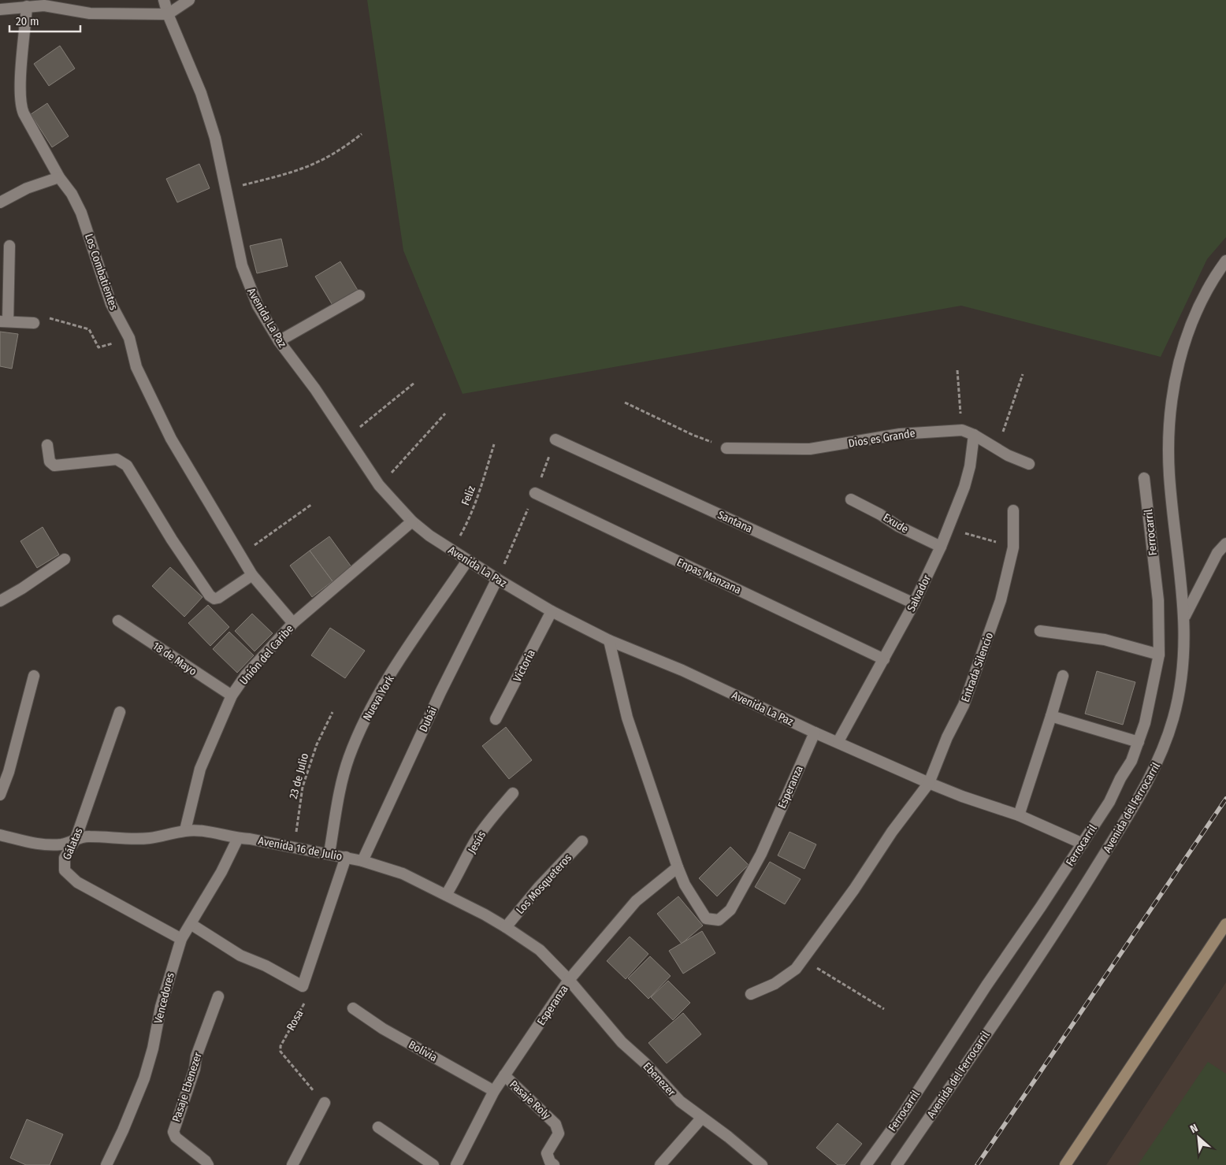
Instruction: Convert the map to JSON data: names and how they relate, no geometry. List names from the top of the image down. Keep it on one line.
{"streets":{"street":["Los Combatientes","Avenida La Paz","Dios es Grande","Santana","Exude","Ferrocarril","Enpas Manzana","Salvador","Unión del Caribe","18 de Mayo","Victoria","Entrada Silencio","Nueva York","Dubái","Esperanza","Avenida del Ferrocarril","Jesús","Gálatas","Avenida 16 de Julio","Los Mosqueteros","Vencedores","Bolivia","Ebenezer","Pasaje Ebenezer","Pasaje Roly"],"path":["Feliz","23 de Julio","Rosa"]},"crossings":[["Los Combatientes","Unión del Caribe"],["Avenida La Paz","Feliz"],["Avenida La Paz","Ferrocarril"],["Avenida La Paz","Salvador"],["Avenida La Paz","Unión del Caribe"],["Avenida La Paz","Victoria"],["Avenida La Paz","Entrada Silencio"],["Avenida La Paz","Nueva York"],["Avenida La Paz","Dubái"],["Avenida La Paz","Esperanza"],["Dios es Grande","Salvador"],["Santana","Salvador"],["Exude","Salvador"],["Enpas Manzana","Salvador"],["Unión del Caribe","18 de Mayo"],["Unión del Caribe","Avenida 16 de Julio"],["Nueva York","Avenida 16 de Julio"],["Dubái","Avenida 16 de Julio"],["23 de Julio","Avenida 16 de Julio"],["Esperanza","Avenida 16 de Julio"],["Esperanza","Bolivia"],["Esperanza","Ebenezer"],["Esperanza","Pasaje Roly"],["Jesús","Avenida 16 de Julio"],["Gálatas","Avenida 16 de Julio"],["Gálatas","Vencedores"],["Avenida 16 de Julio","Los Mosqueteros"],["Avenida 16 de Julio","Vencedores"],["Avenida 16 de Julio","Ebenezer"]],"scale_bar":"20 m","north":"top left"}
